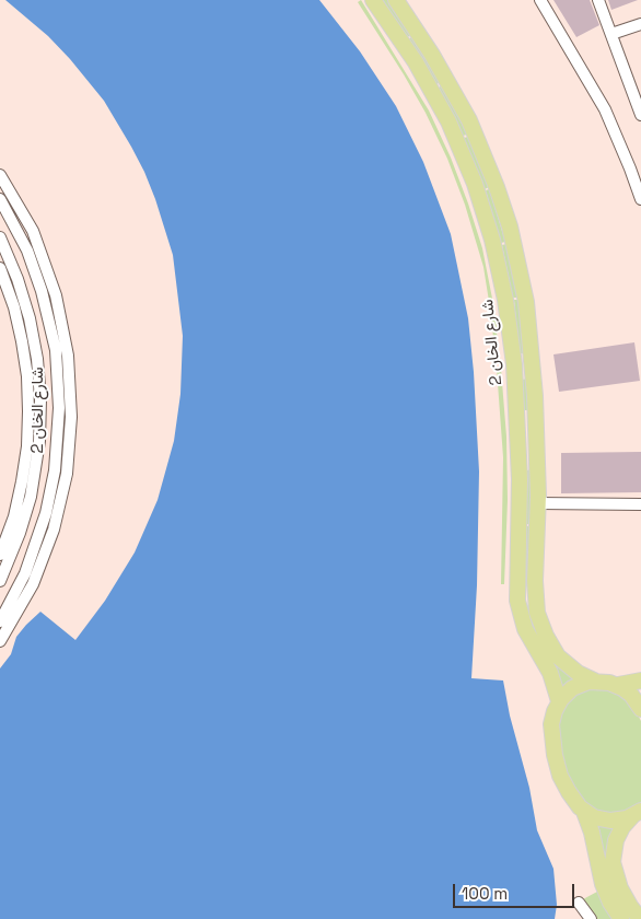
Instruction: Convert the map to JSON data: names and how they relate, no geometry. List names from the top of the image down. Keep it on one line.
{"streets":{"main road":["شارع الخان 2"]},"scale_bar":"100 m"}
